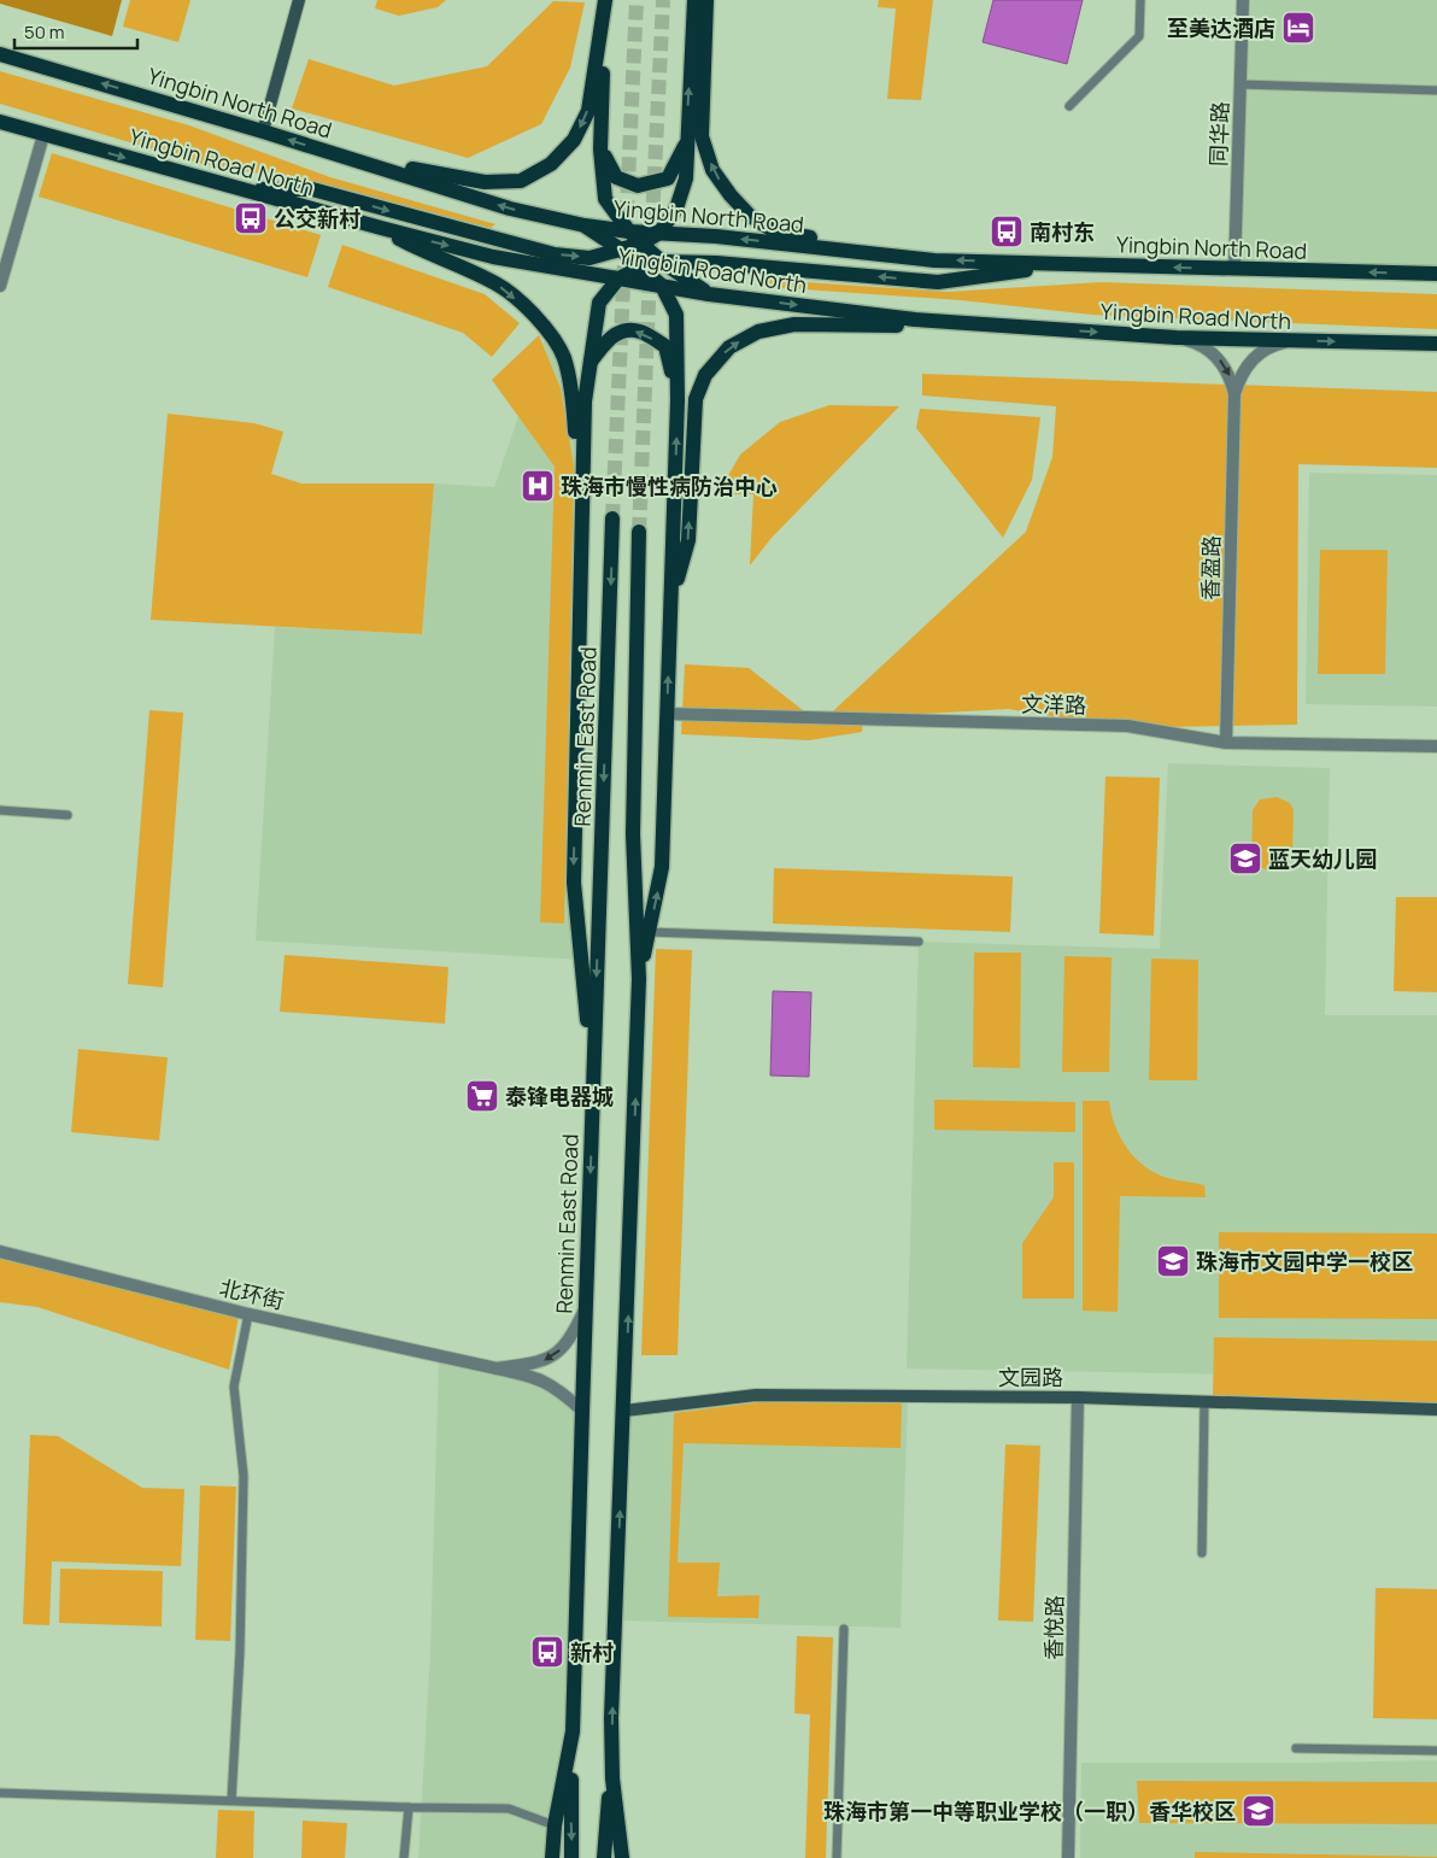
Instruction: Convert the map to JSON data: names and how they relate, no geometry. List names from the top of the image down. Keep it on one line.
{"streets":{"main road":["Yingbin North Road","Yingbin Road North","Renmin East Road"],"street":["同华路","香盈路","文洋路","北环街","文园路","香悅路"]},"crossings":[["Yingbin North Road","同华路"],["香盈路","文洋路"],["Renmin East Road","北环街"],["文园路","香悅路"]],"places":{"hotel":["至美达酒店"],"bus stop":["公交新村","南村东","新村"],"hospital":["珠海市慢性病防治中心"],"school or university":["蓝天幼儿园","珠海市文园中学一校区","珠海市第一中等职业学校（一职）香华校区"],"supermarket":["泰锋电器城"]},"scale_bar":"50 m"}
